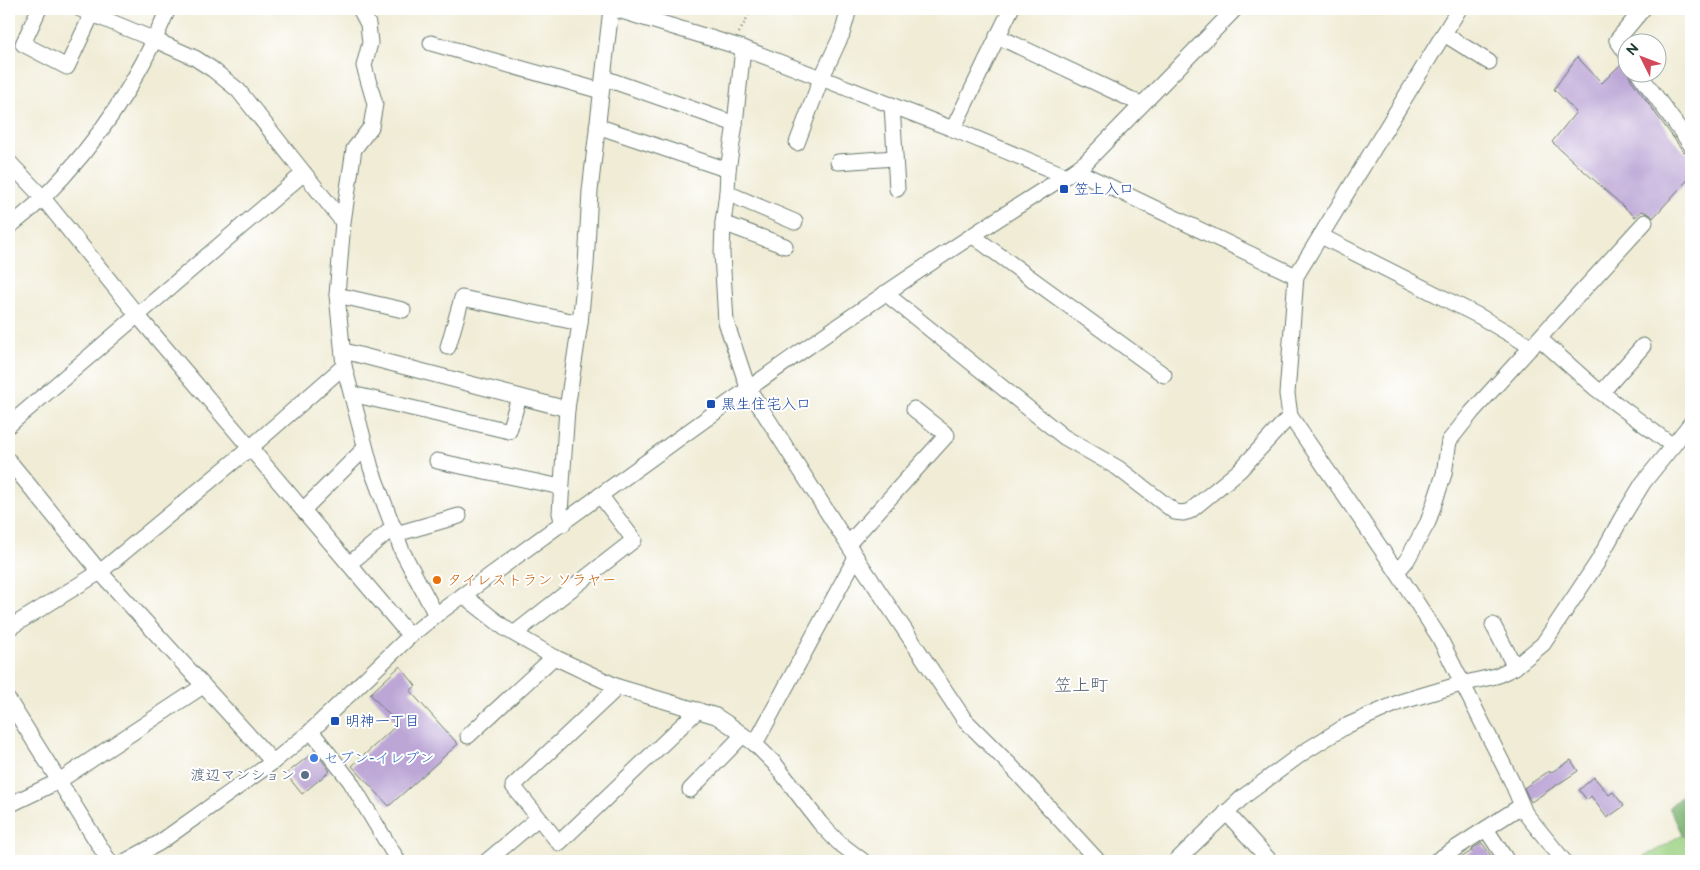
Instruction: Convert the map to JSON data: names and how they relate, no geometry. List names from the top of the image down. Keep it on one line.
{"districts":["笠上町"],"places":{"transit":["笠上入口","黒生住宅入口","明神一丁目"],"other":["タイレストラン ソラヤー","セブン-イレブン","渡辺マンション"]},"north":"top left"}
